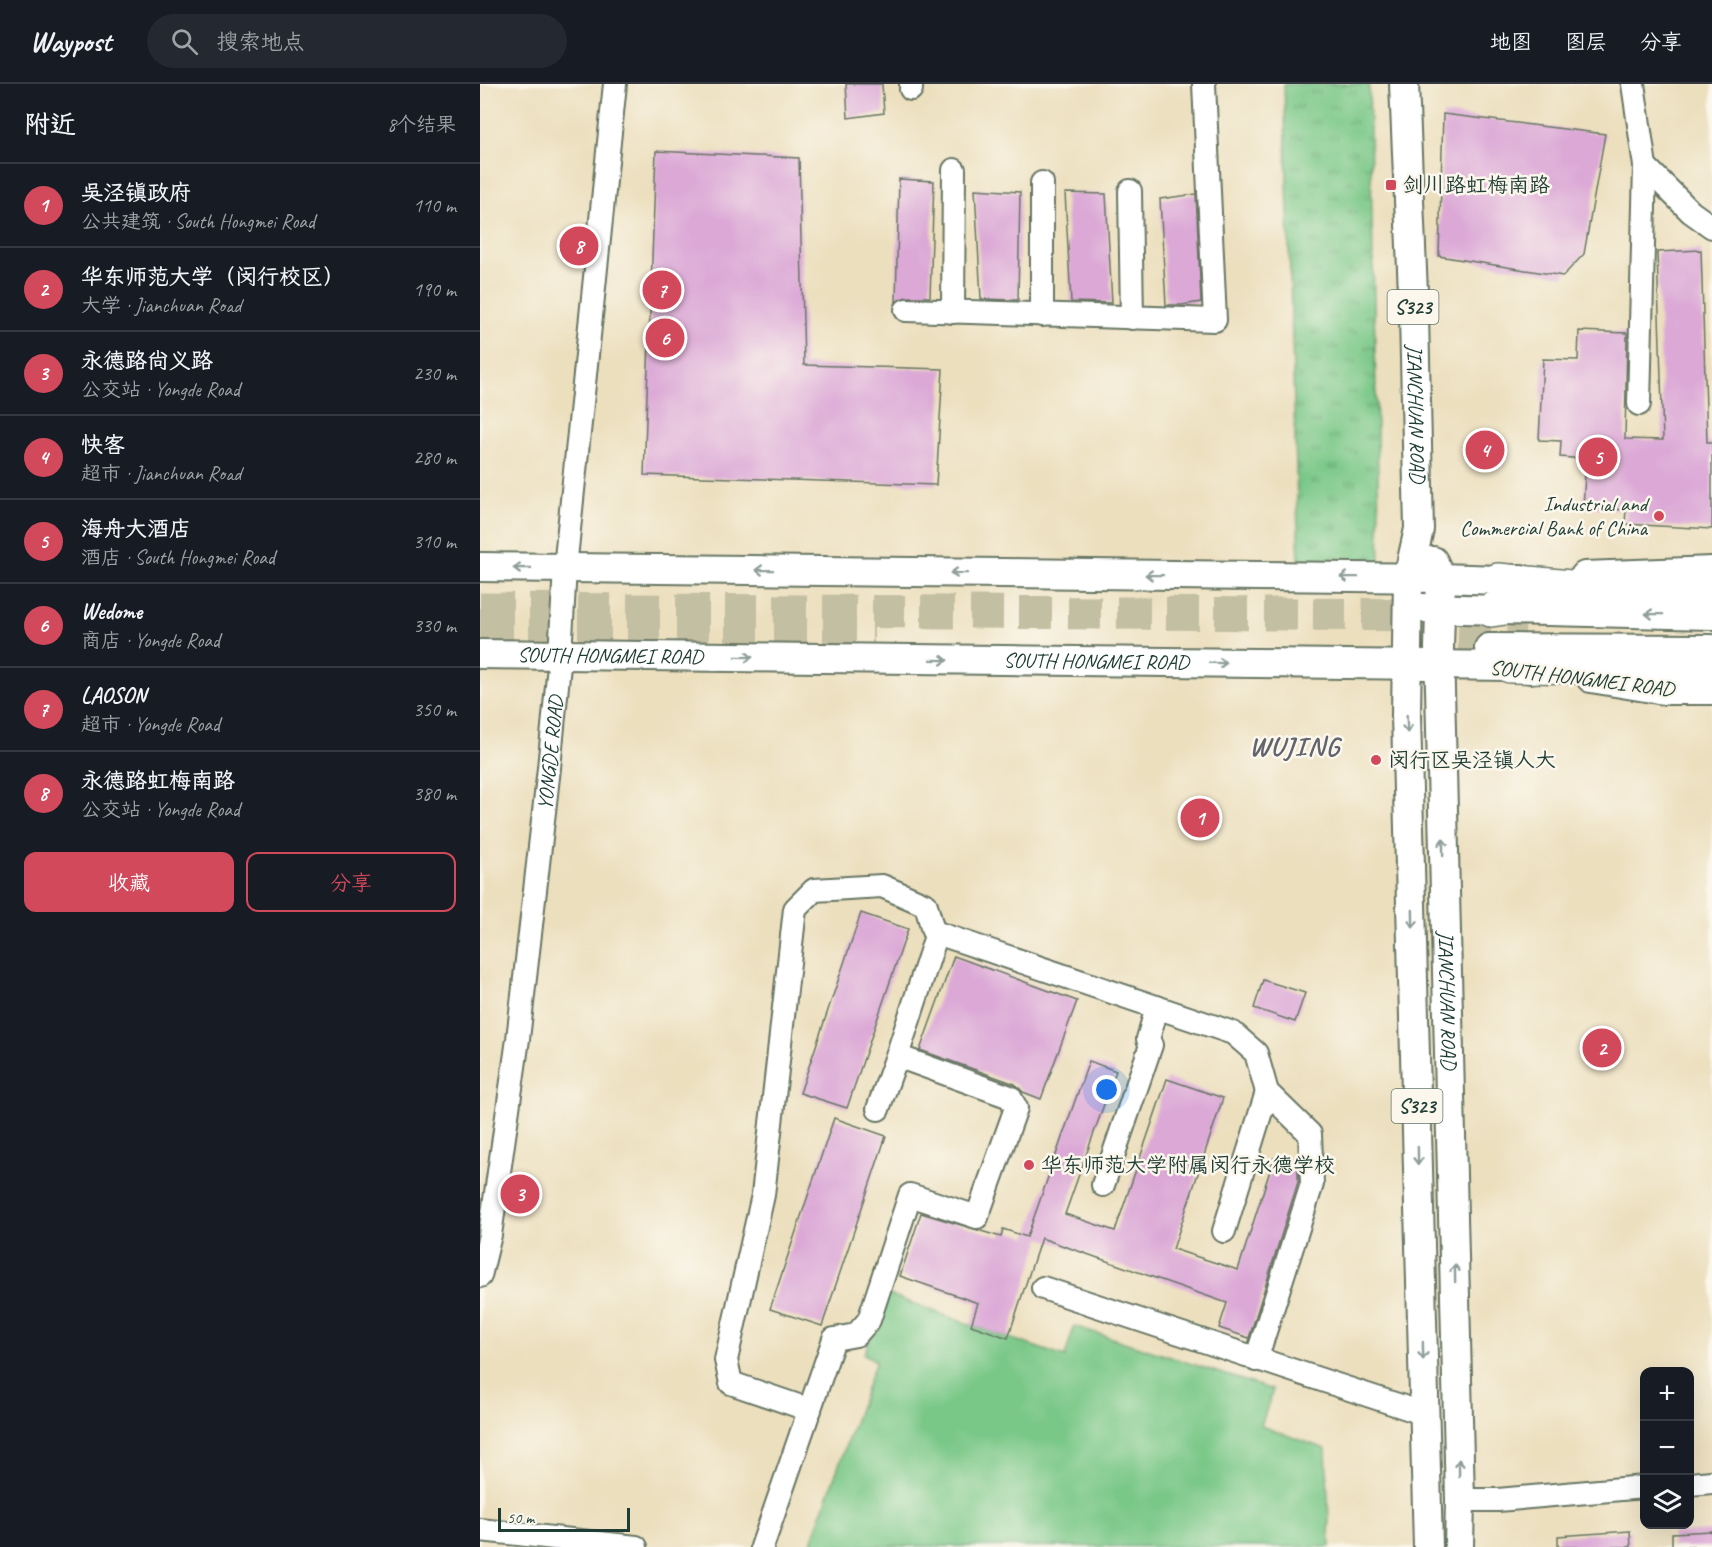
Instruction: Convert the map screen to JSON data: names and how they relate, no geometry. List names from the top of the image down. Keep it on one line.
{"streets":{"main road":["S323","JIANCHUAN ROAD","SOUTH HONGMEI ROAD"],"street":["YONGDE ROAD"]},"crossings":[["JIANCHUAN ROAD","SOUTH HONGMEI ROAD"],["SOUTH HONGMEI ROAD","YONGDE ROAD"]],"districts":["WUJING"],"places":{"transit":["剑川路虹梅南路"],"other":["Industrial and Commercial Bank of China","闵行区吴泾镇人大","华东师范大学附属闵行永德学校"]},"scale_bar":"50 m","page":{"header":"Waypost","search":"搜索地点","nav":["地图","图层","分享"],"heading":["附近","8个结果"],"list":[{"mark":"1","name":"吴泾镇政府","note":"公共建筑 · South Hongmei Road","value":"110 m"},{"mark":"2","name":"华东师范大学（闵行校区）","note":"大学 · Jianchuan Road","value":"190 m"},{"mark":"3","name":"永德路尚义路","note":"公交站 · Yongde Road","value":"230 m"},{"mark":"4","name":"快客","note":"超市 · Jianchuan Road","value":"280 m"},{"mark":"5","name":"海舟大酒店","note":"酒店 · South Hongmei Road","value":"310 m"},{"mark":"6","name":"Wedome","note":"商店 · Yongde Road","value":"330 m"},{"mark":"7","name":"LAOSON","note":"超市 · Yongde Road","value":"350 m"},{"mark":"8","name":"永德路虹梅南路","note":"公交站 · Yongde Road","value":"380 m"}],"pins":["8","7","6","4","5","1","2","3"],"buttons":["收藏","分享"],"map_buttons":["+","−"],"scale":"50 m"}}
